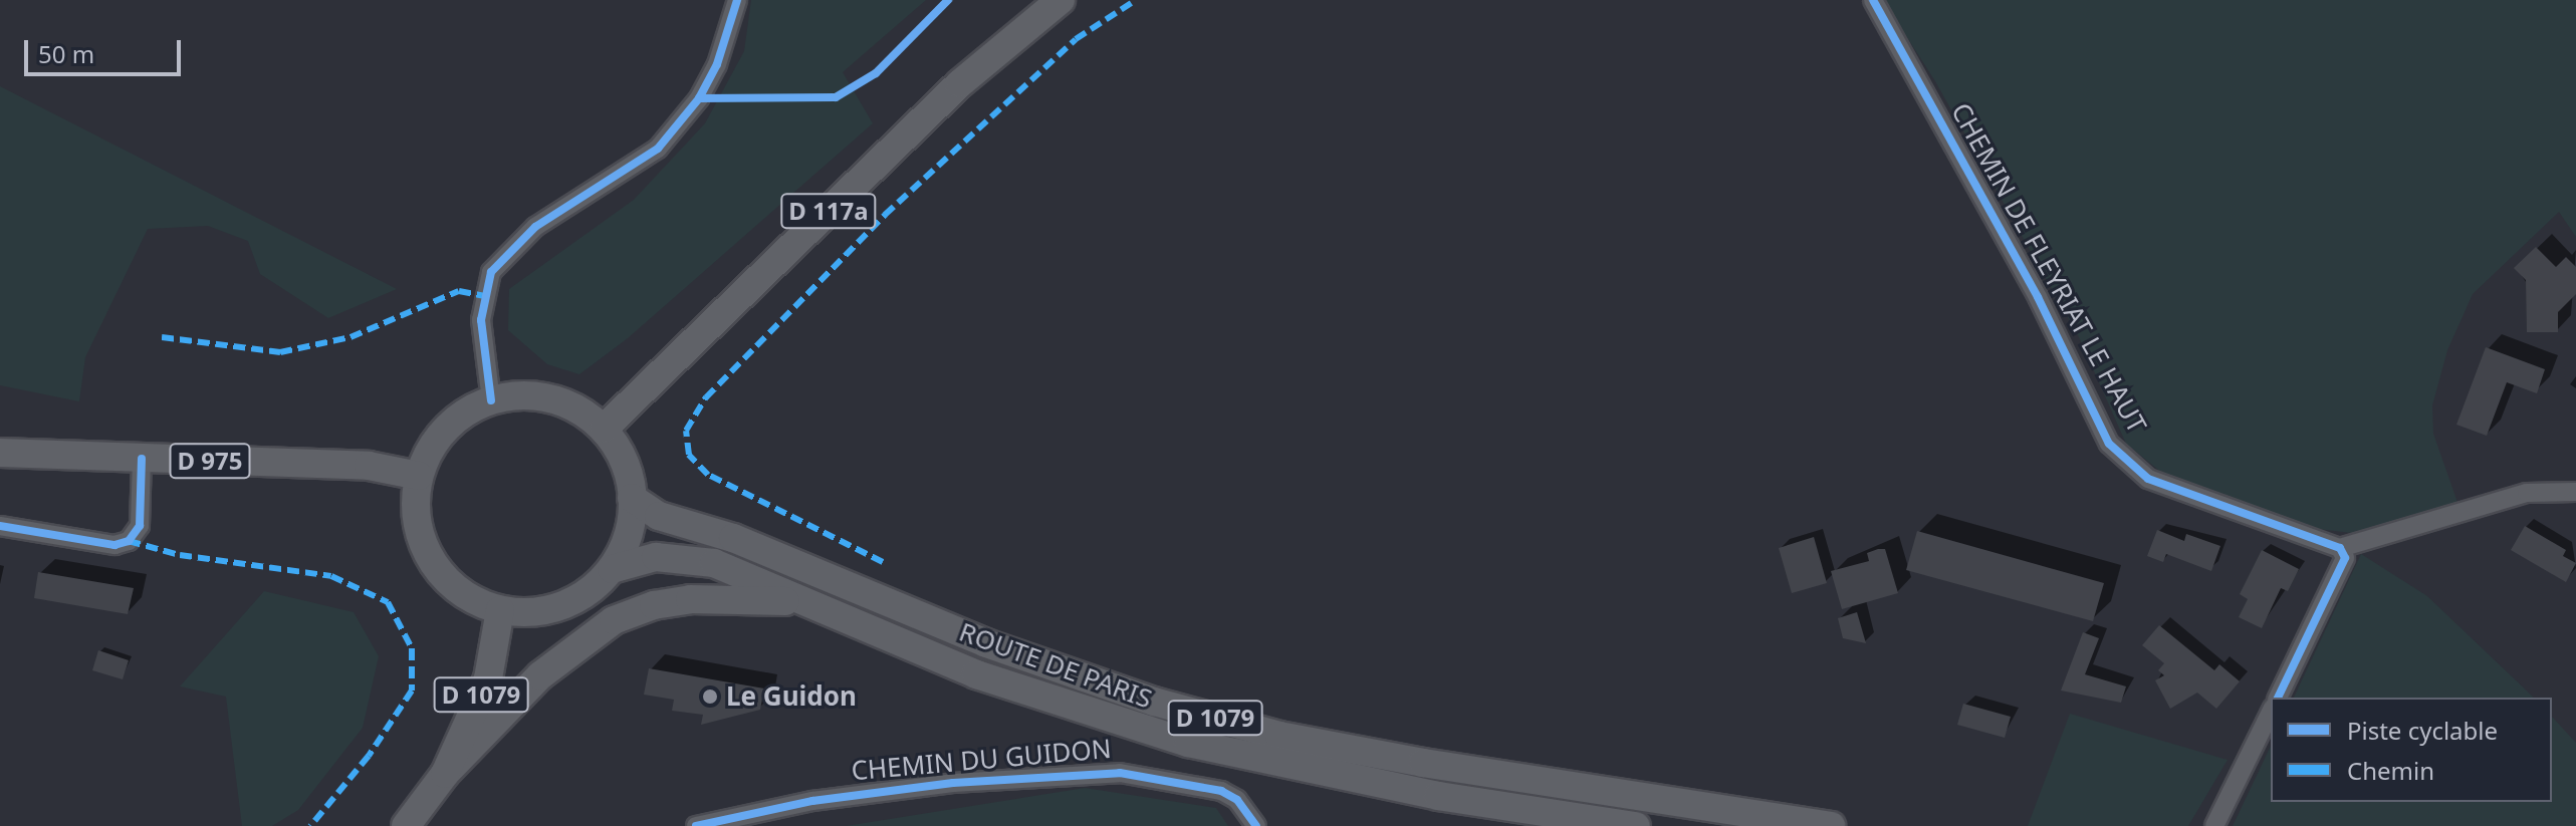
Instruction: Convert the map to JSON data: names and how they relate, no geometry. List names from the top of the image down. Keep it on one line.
{"streets":{"main road":["D 117a","D 975","ROUTE DE PARIS","D 1079"],"street":["CHEMIN DE FLEYRIAT LE HAUT","CHEMIN DU GUIDON"]},"crossings":[["D 117a","D 975"],["D 117a","ROUTE DE PARIS"],["D 117a","D 1079"],["D 975","ROUTE DE PARIS"],["D 975","D 1079"],["ROUTE DE PARIS","D 1079"]],"places":["Le Guidon"],"legend":["Piste cyclable","Chemin"],"scale_bar":"50 m"}
